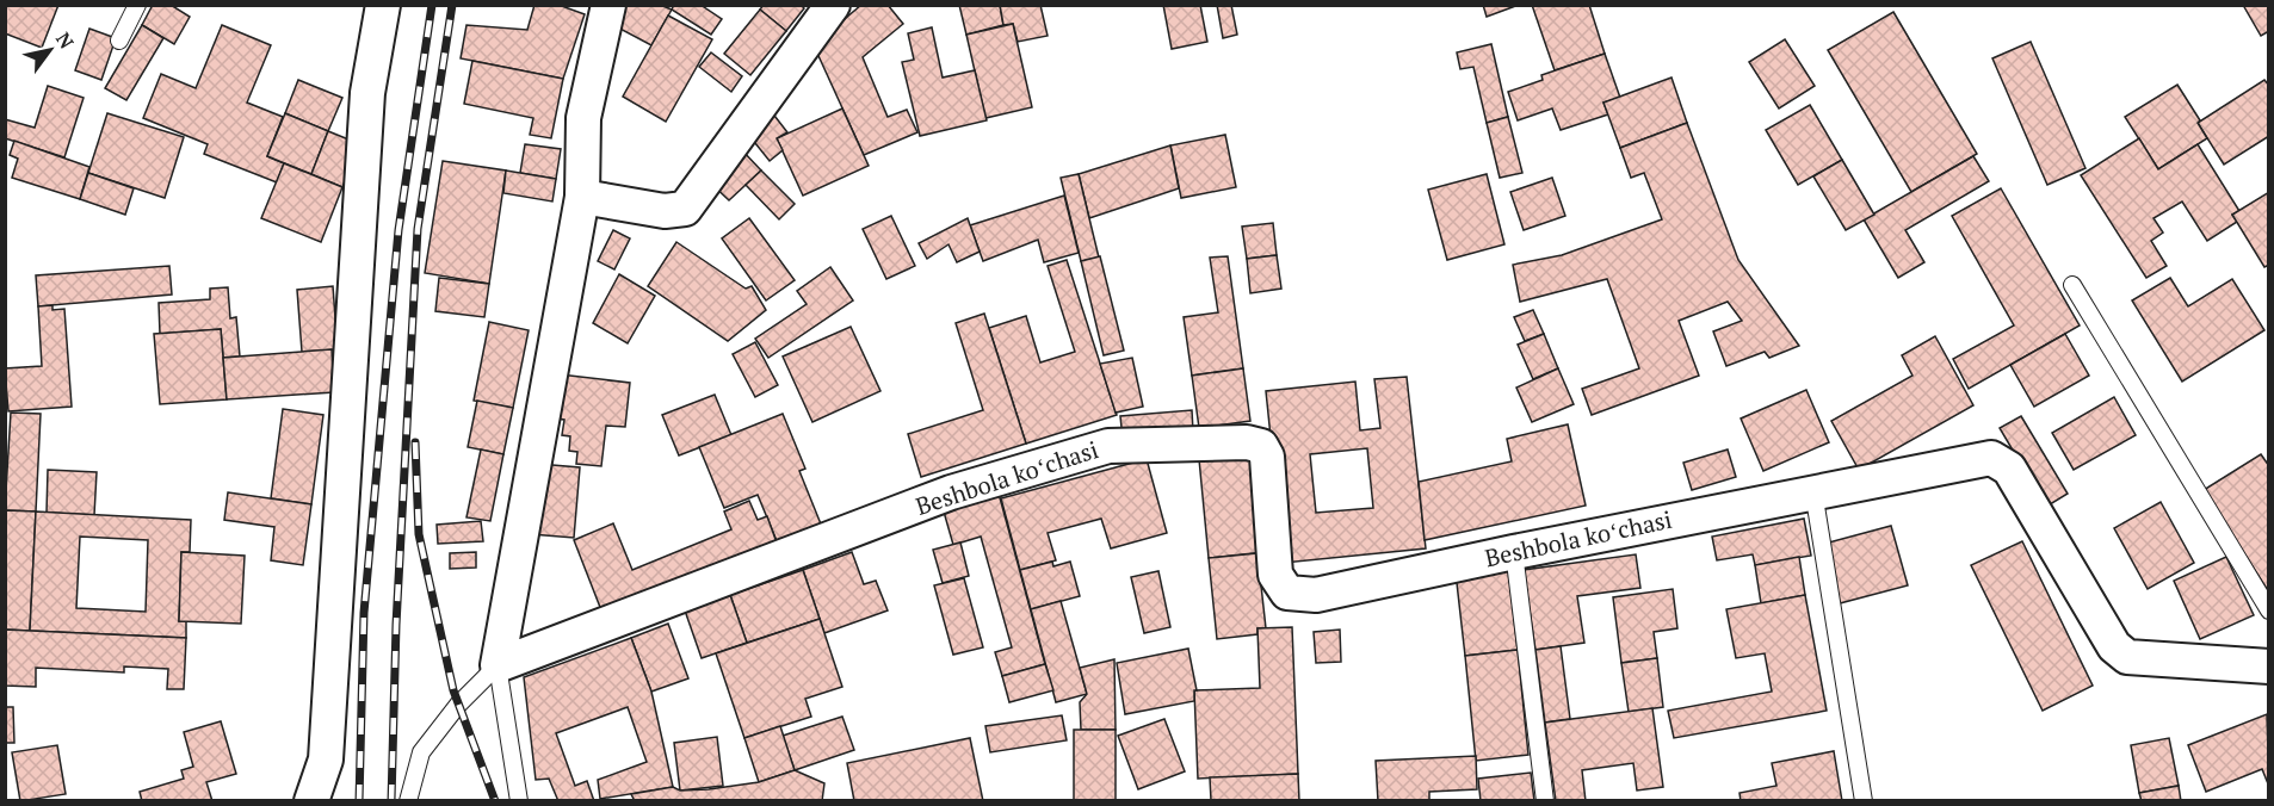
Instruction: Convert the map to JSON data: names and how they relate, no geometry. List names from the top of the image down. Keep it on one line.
{"streets":{"street":["Beshbola koʻchasi"]},"north":"top right"}
